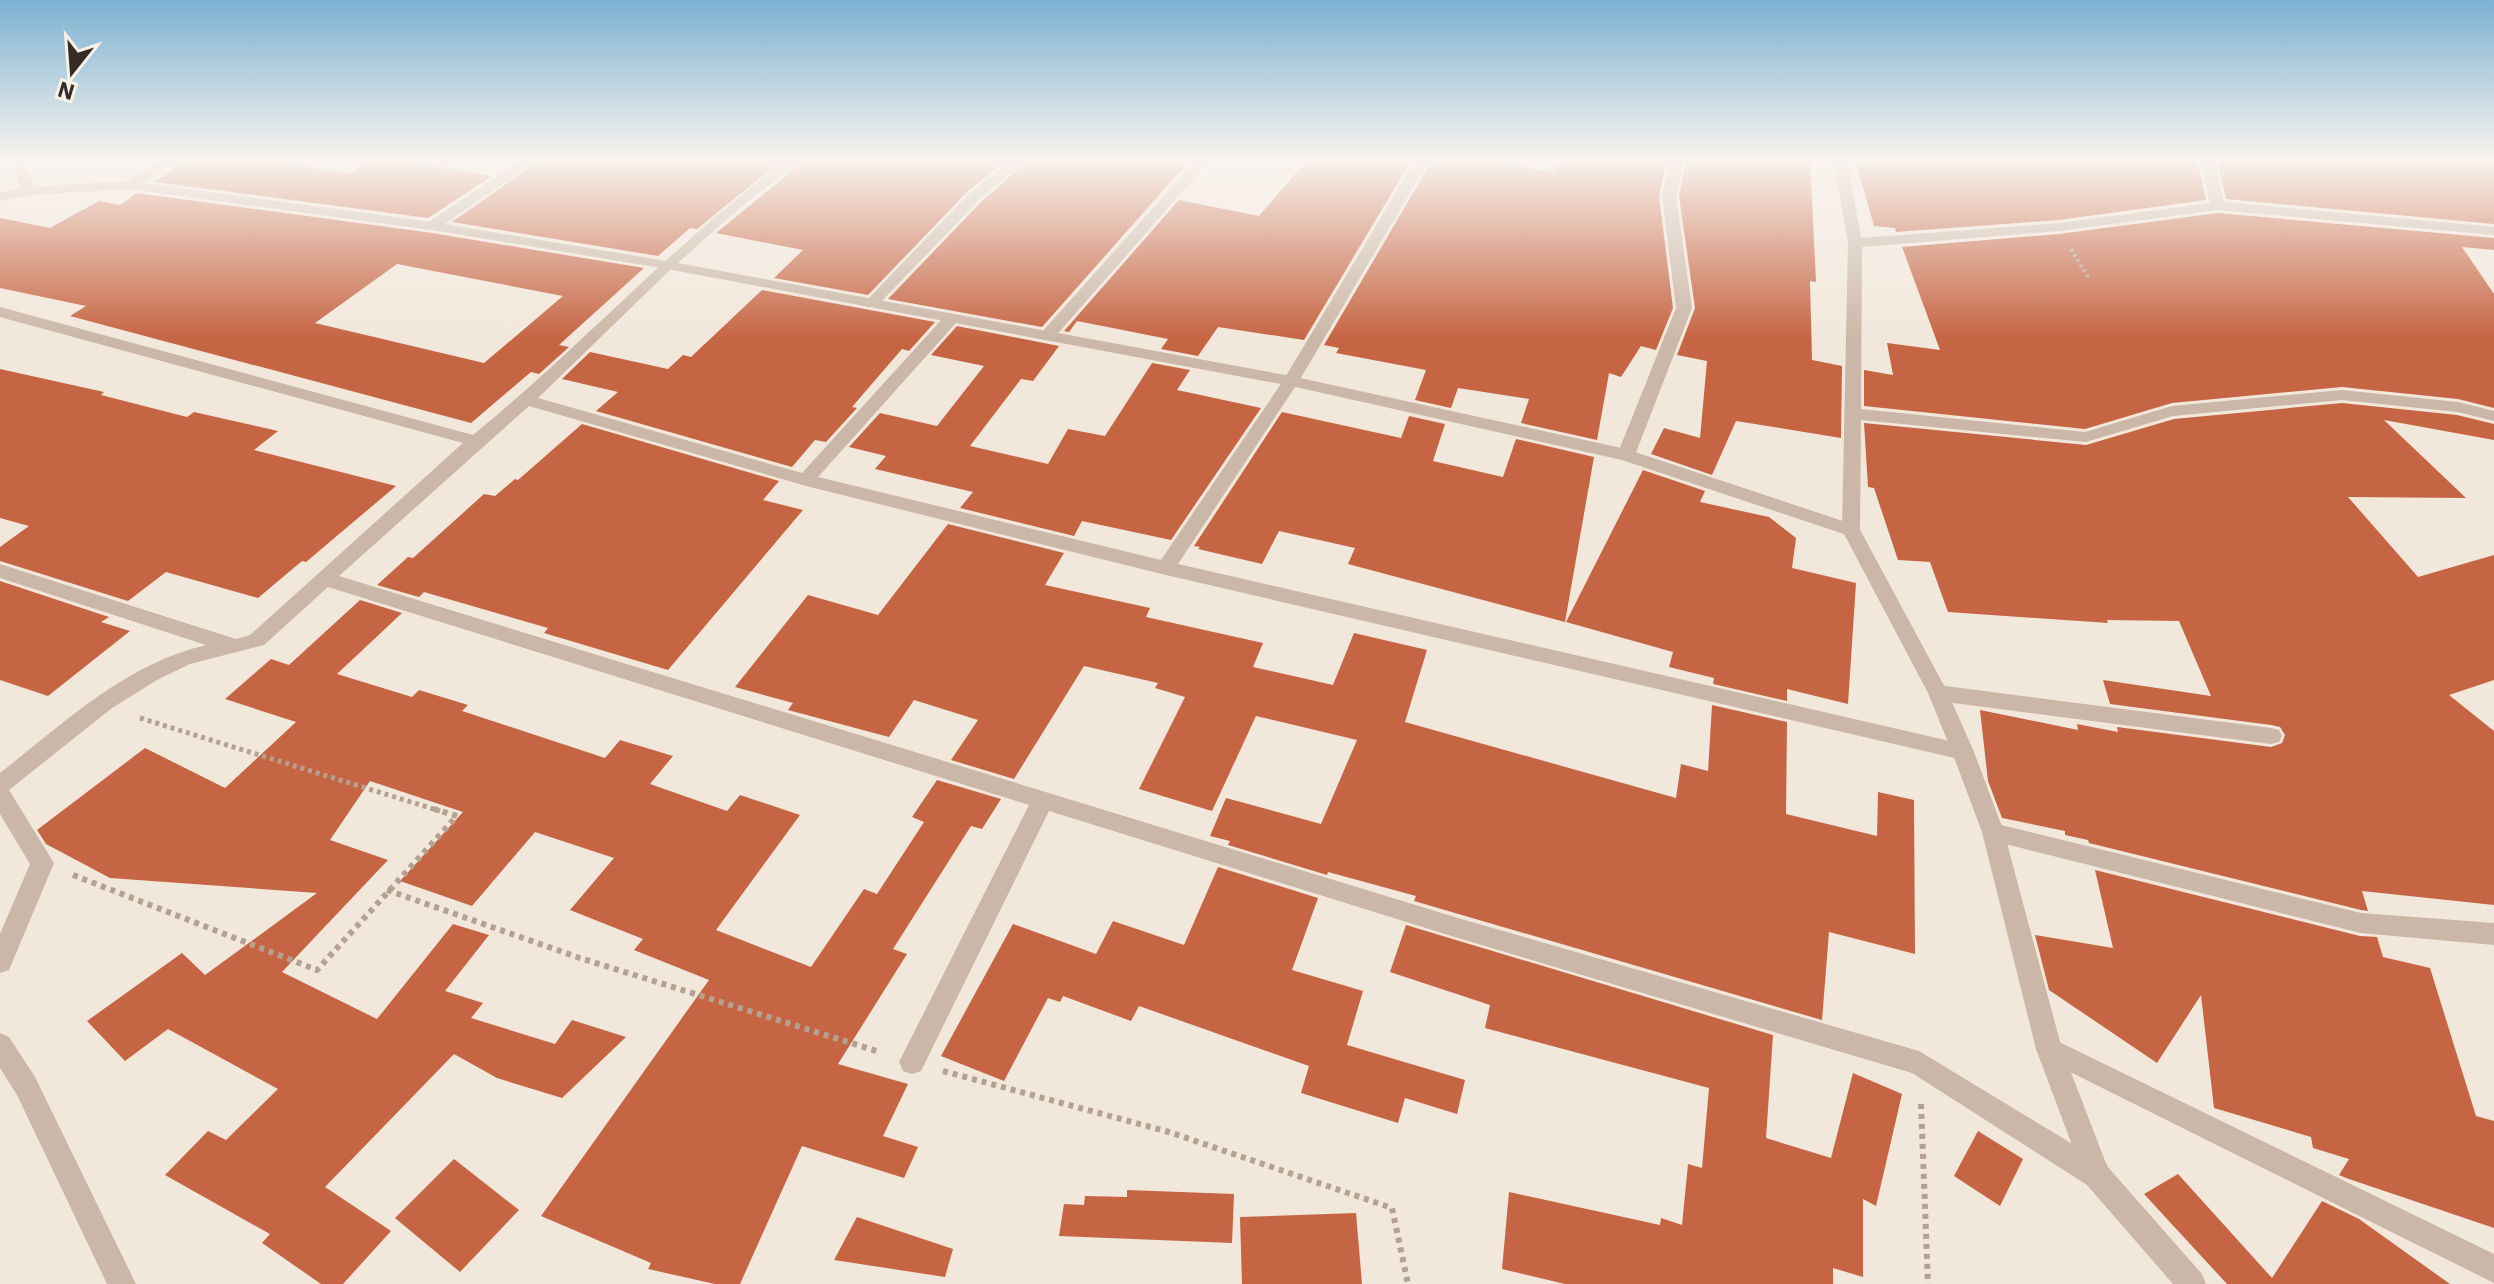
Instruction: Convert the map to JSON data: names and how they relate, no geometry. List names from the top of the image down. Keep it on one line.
{"north":"bottom"}
